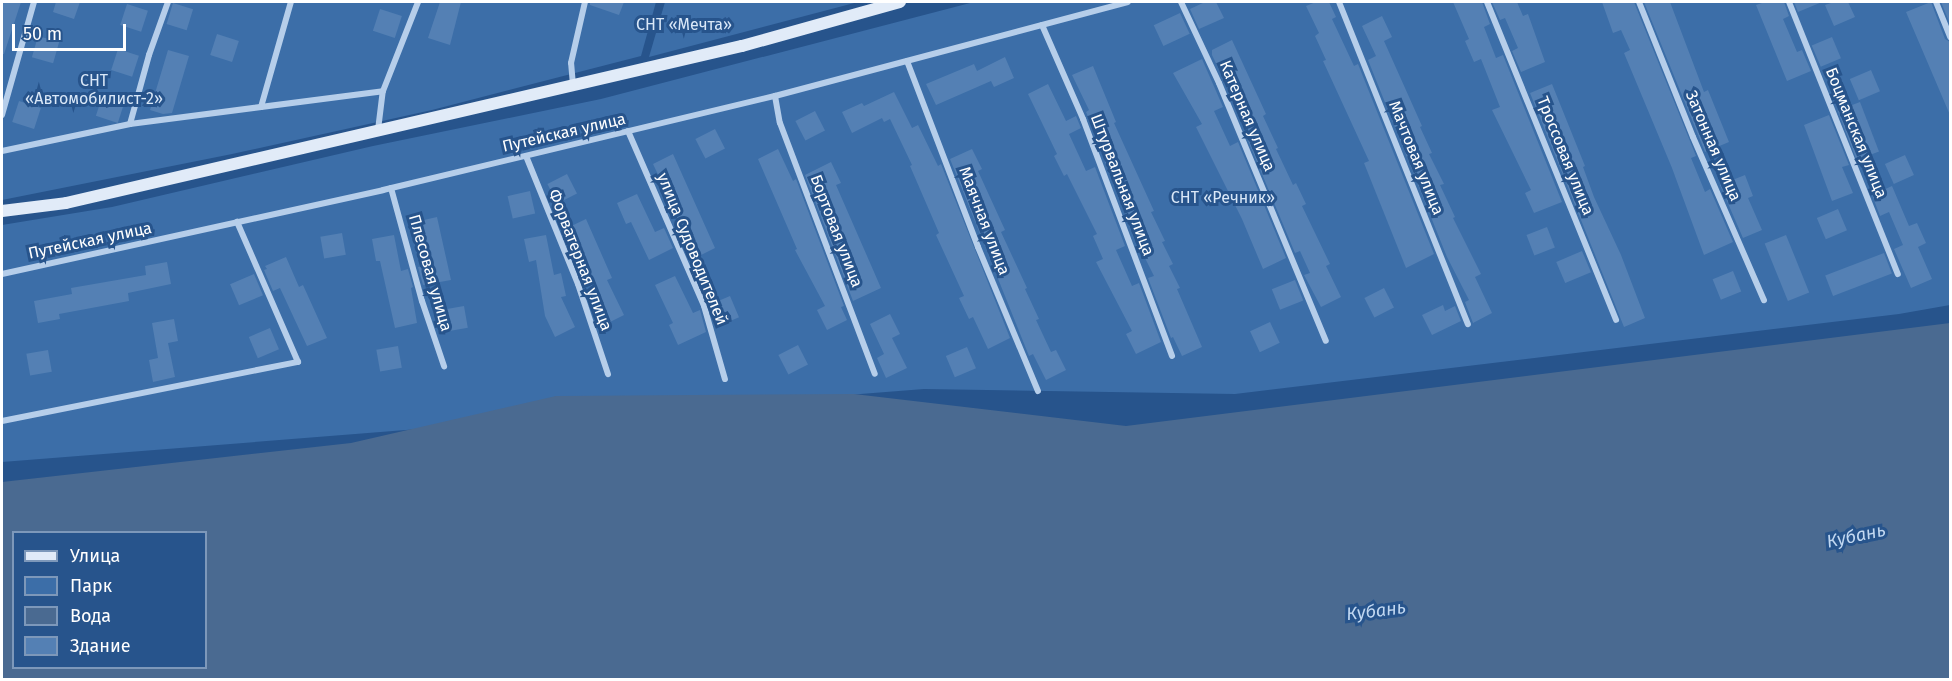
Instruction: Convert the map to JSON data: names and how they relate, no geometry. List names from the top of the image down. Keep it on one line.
{"streets":{"street":["Катерная улица","Путейская улица","Боцманская улица","Затонная улица","Троссовая улица","Мачтовая улица","Штурвальная улица","Маячная улица","Бортовая улица","улица Судоводителей","Форватерная улица","Плесовая улица"]},"crossings":[["Путейская улица","Штурвальная улица"],["Путейская улица","Маячная улица"],["Путейская улица","Бортовая улица"],["Путейская улица","улица Судоводителей"],["Путейская улица","Форватерная улица"],["Путейская улица","Плесовая улица"]],"water":["Кубань"],"parks":["СНТ «Мечта»","СНТ «Автомобилист-2»","СНТ «Речник»"],"legend":["Улица","Парк","Вода","Здание"],"scale_bar":"50 m"}
